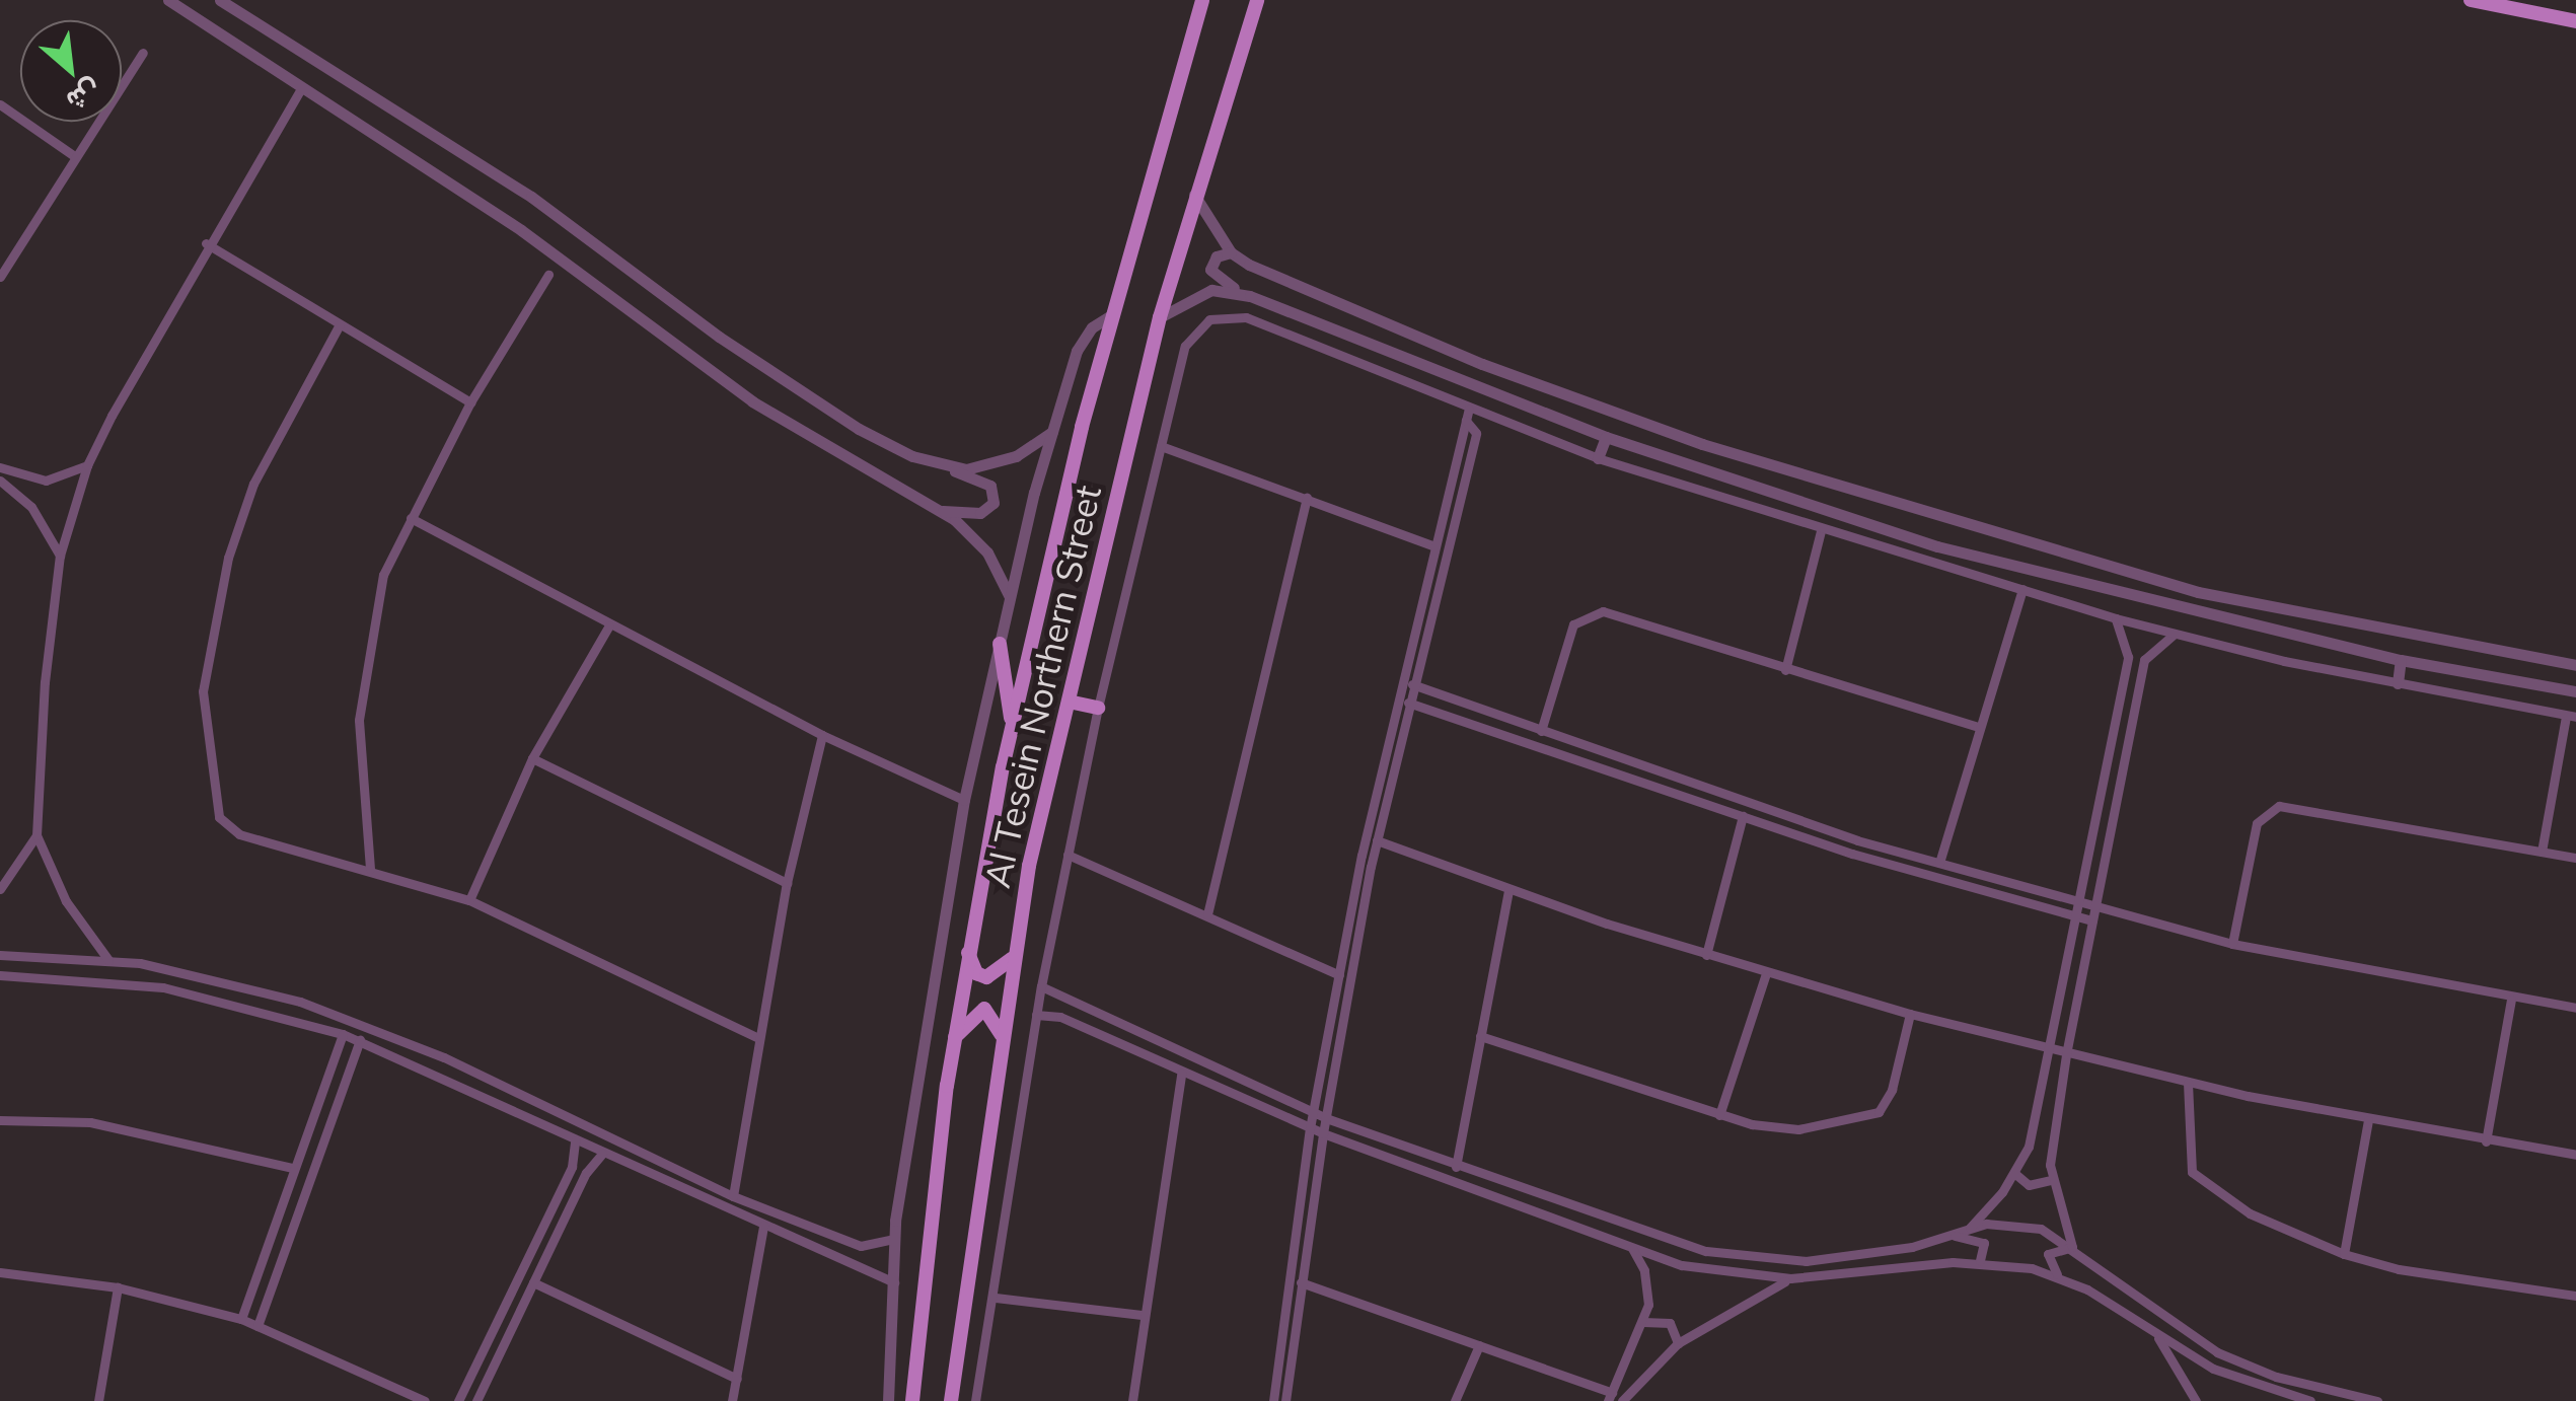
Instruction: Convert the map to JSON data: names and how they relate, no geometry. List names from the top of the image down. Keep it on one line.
{"streets":{"main road":["Al Tesein Northern Street"]},"north":"bottom right"}
